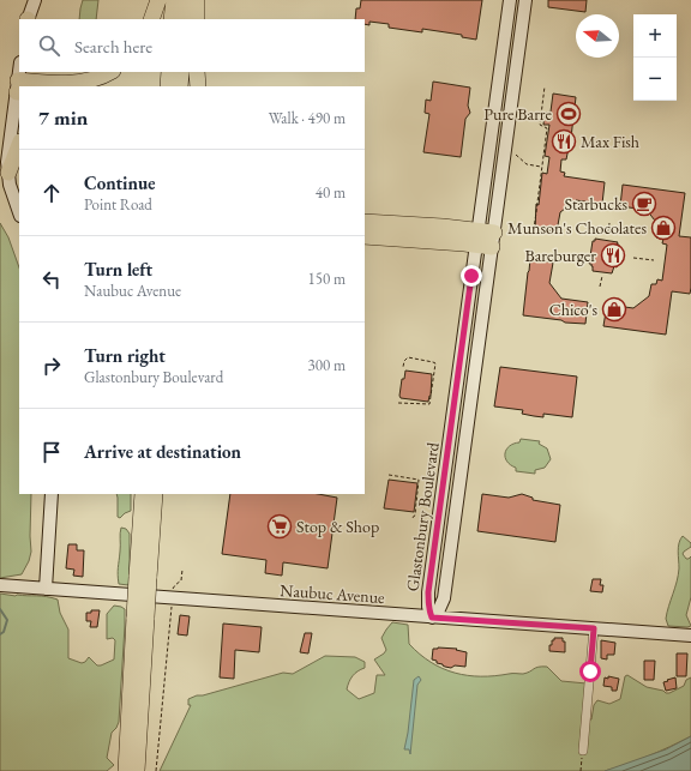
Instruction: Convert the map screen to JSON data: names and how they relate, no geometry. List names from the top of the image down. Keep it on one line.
{"streets":{"main road":["Glastonbury Boulevard","Naubuc Avenue"]},"crossings":[["Glastonbury Boulevard","Naubuc Avenue"]],"places":{"sports":["Pure Barre"],"restaurant":["Max Fish","Bareburger"],"cafe":["Starbucks"],"shop":["Munson's Chocolates","Chico's"],"supermarket":["Stop & Shop"]},"north":"left","page":{"map_buttons":["+","−"],"search":"Search here","heading":["7 min","Walk · 490 m"],"list":[["Continue","Point Road","40 m"],["Turn left","Naubuc Avenue","150 m"],["Turn right","Glastonbury Boulevard","300 m"],"Arrive at destination"]}}
